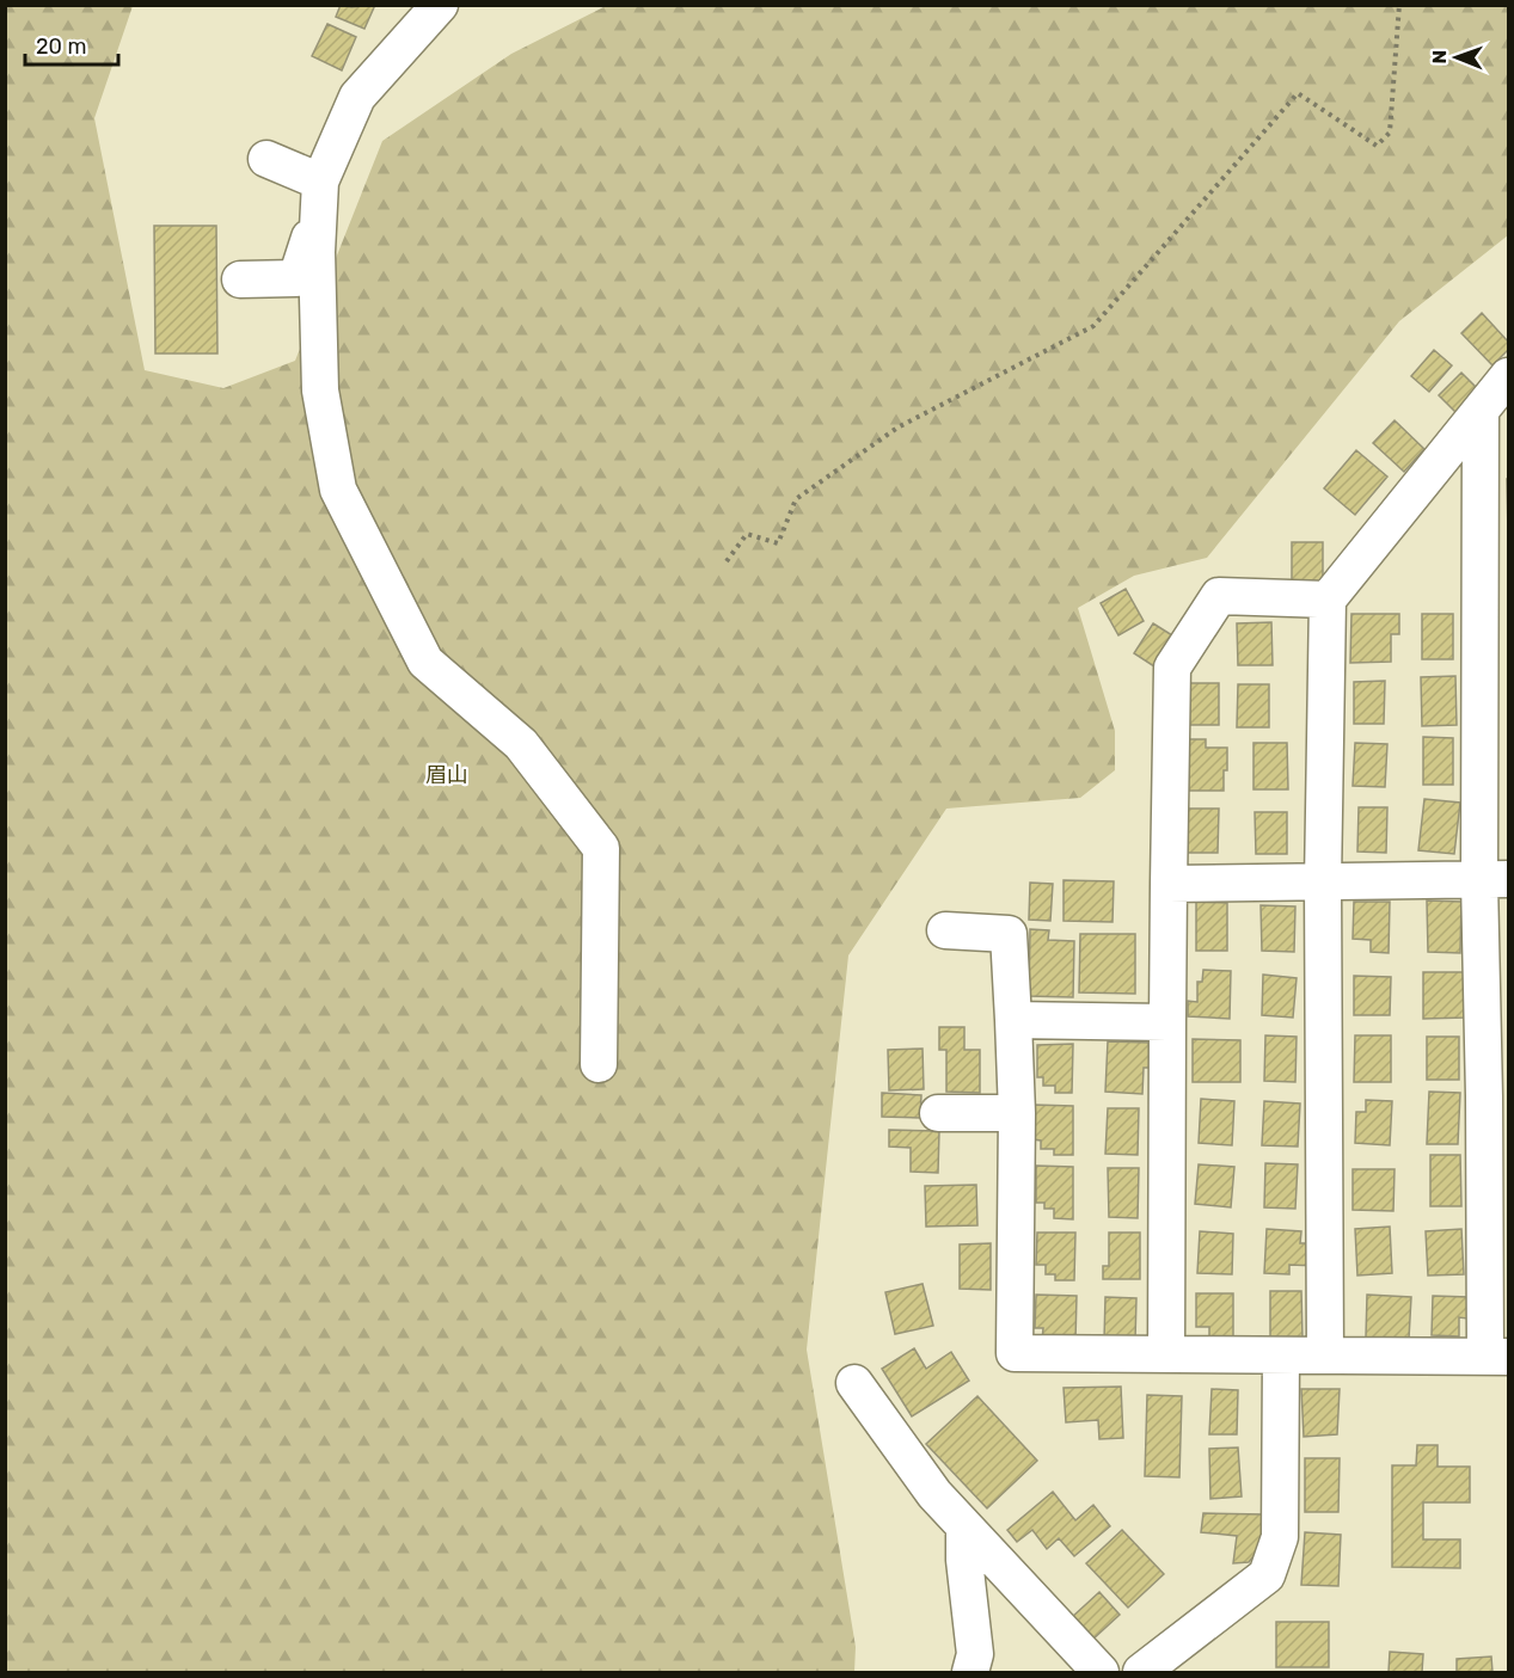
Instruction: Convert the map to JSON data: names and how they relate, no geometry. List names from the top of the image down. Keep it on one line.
{"parks":["眉山"],"scale_bar":"20 m","north":"left"}
